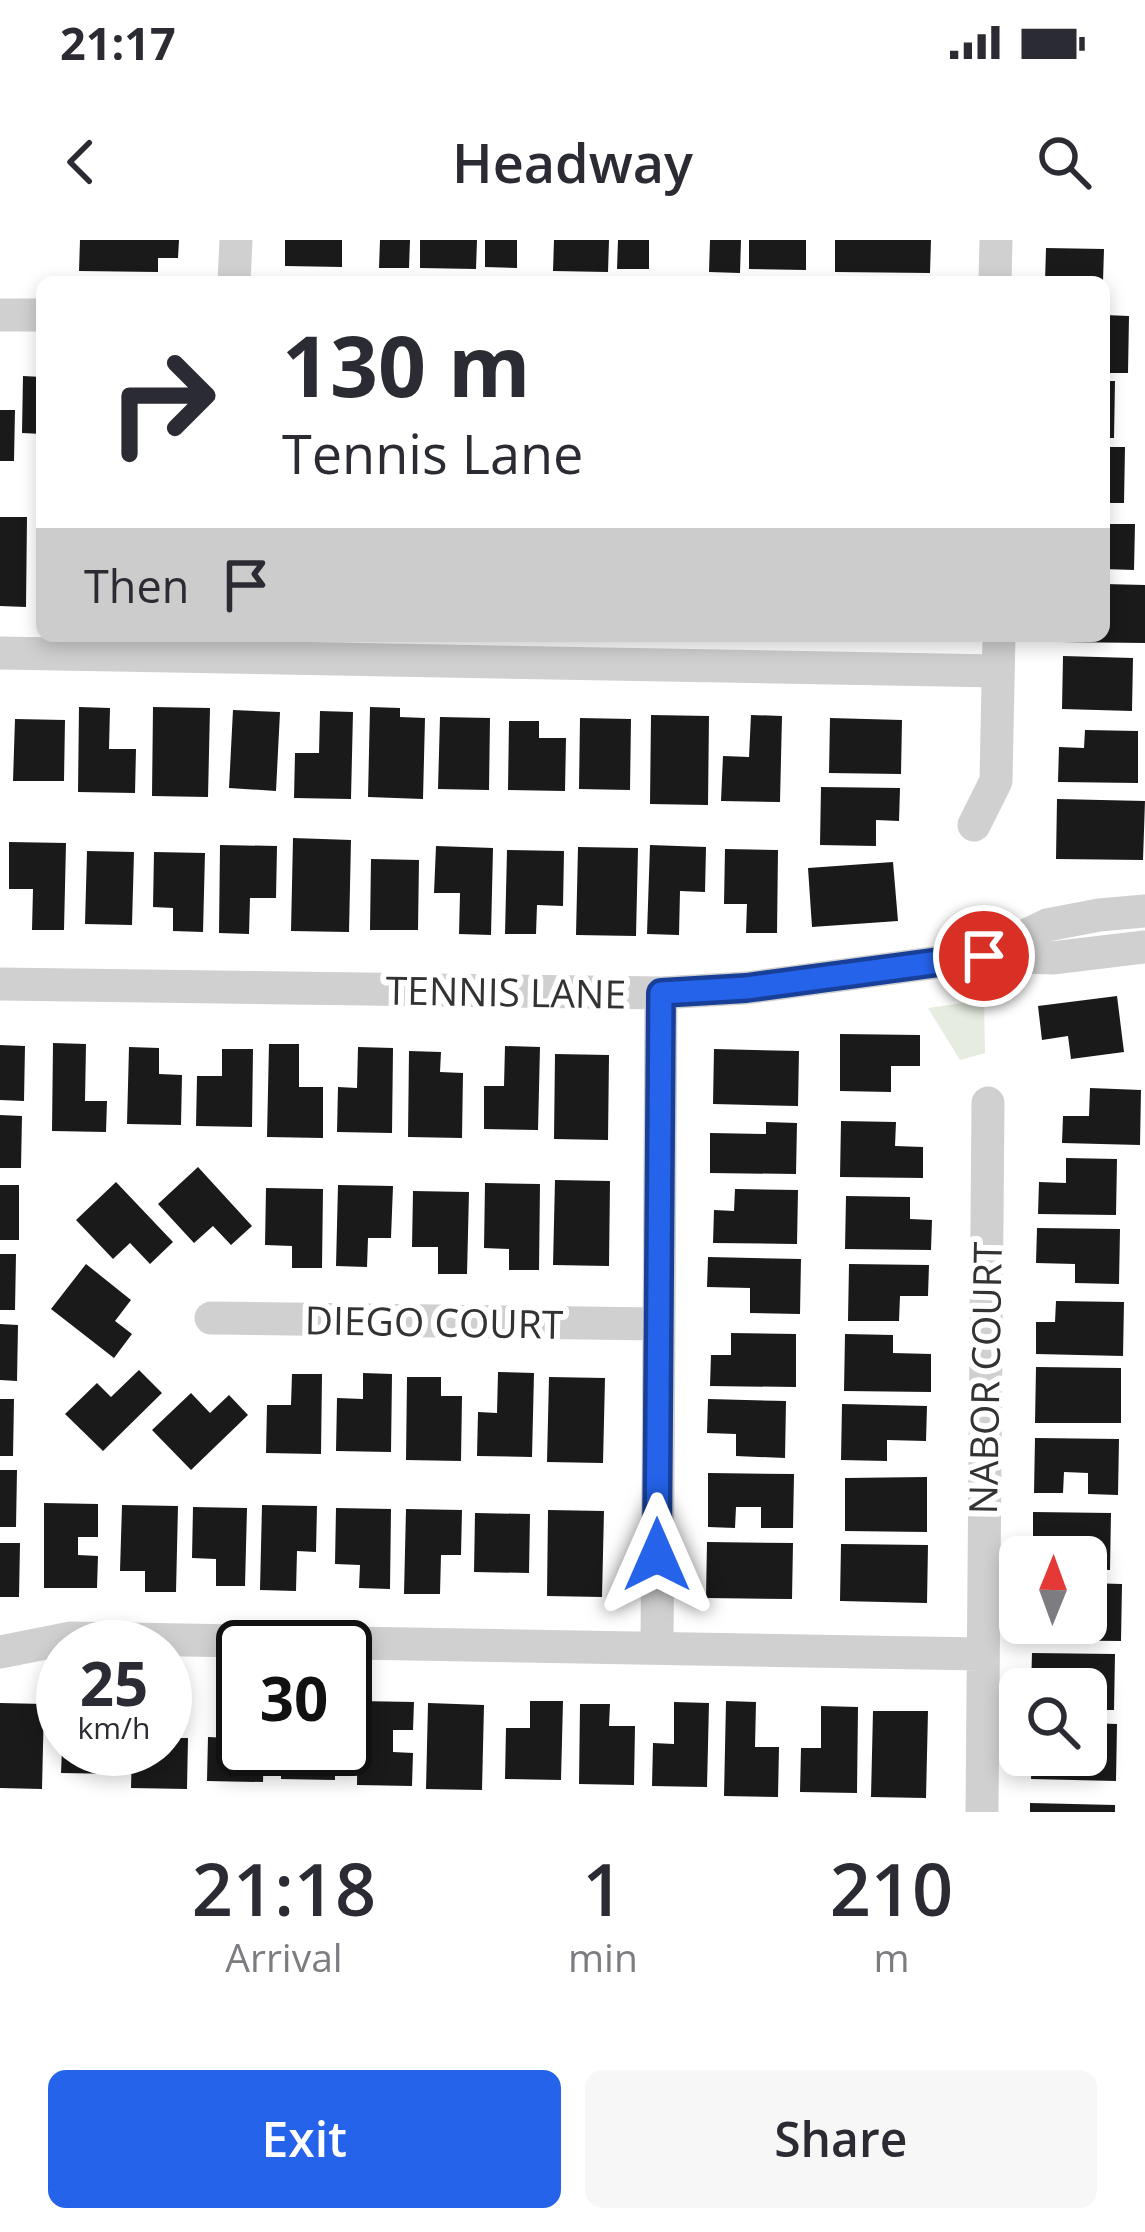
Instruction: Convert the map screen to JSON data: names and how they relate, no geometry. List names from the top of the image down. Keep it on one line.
{"streets":{"street":["TENNIS LANE","DIEGO COURT","NABOR COURT"]},"north":"top","page":{"status":"21:17","header":"Headway","turn":["130 m","Tennis Lane"],"then":"Then","speed":"25 km/h","limit":"30","eta":["21:18","Arrival","1","min","210","m"],"buttons":["Exit","Share"]}}
